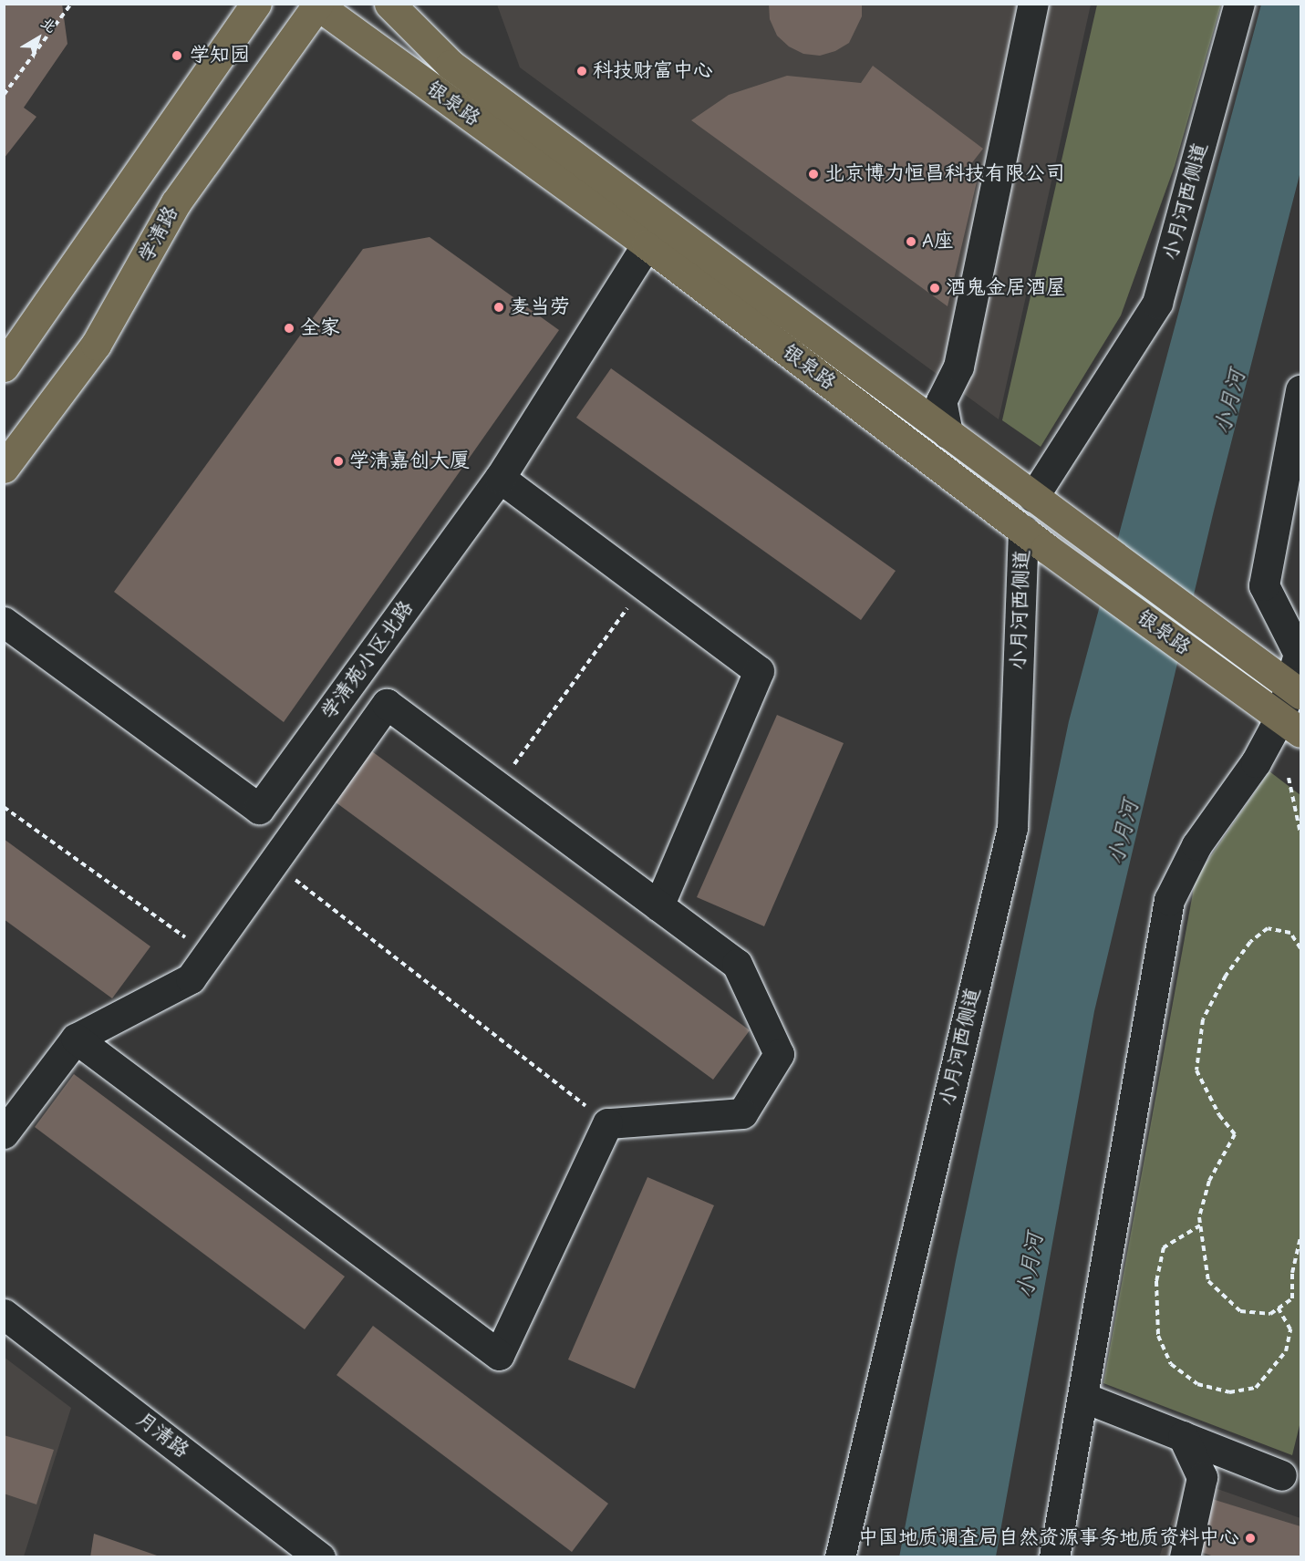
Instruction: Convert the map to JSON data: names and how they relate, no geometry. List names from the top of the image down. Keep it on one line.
{"streets":{"main road":["银泉路","学清路"],"street":["小月河西侧道","学清苑小区北路","月清路"]},"crossings":[["银泉路","小月河西侧道"],["银泉路","学清路"],["银泉路","学清苑小区北路"]],"water":["小月河"],"places":["学知园","科技财富中心","北京博力恒昌科技有限公司","A座","酒鬼金居酒屋","麦当劳","全家","学清嘉创大厦","中国地质调查局自然资源事务地质资料中心"],"north":"top right"}
